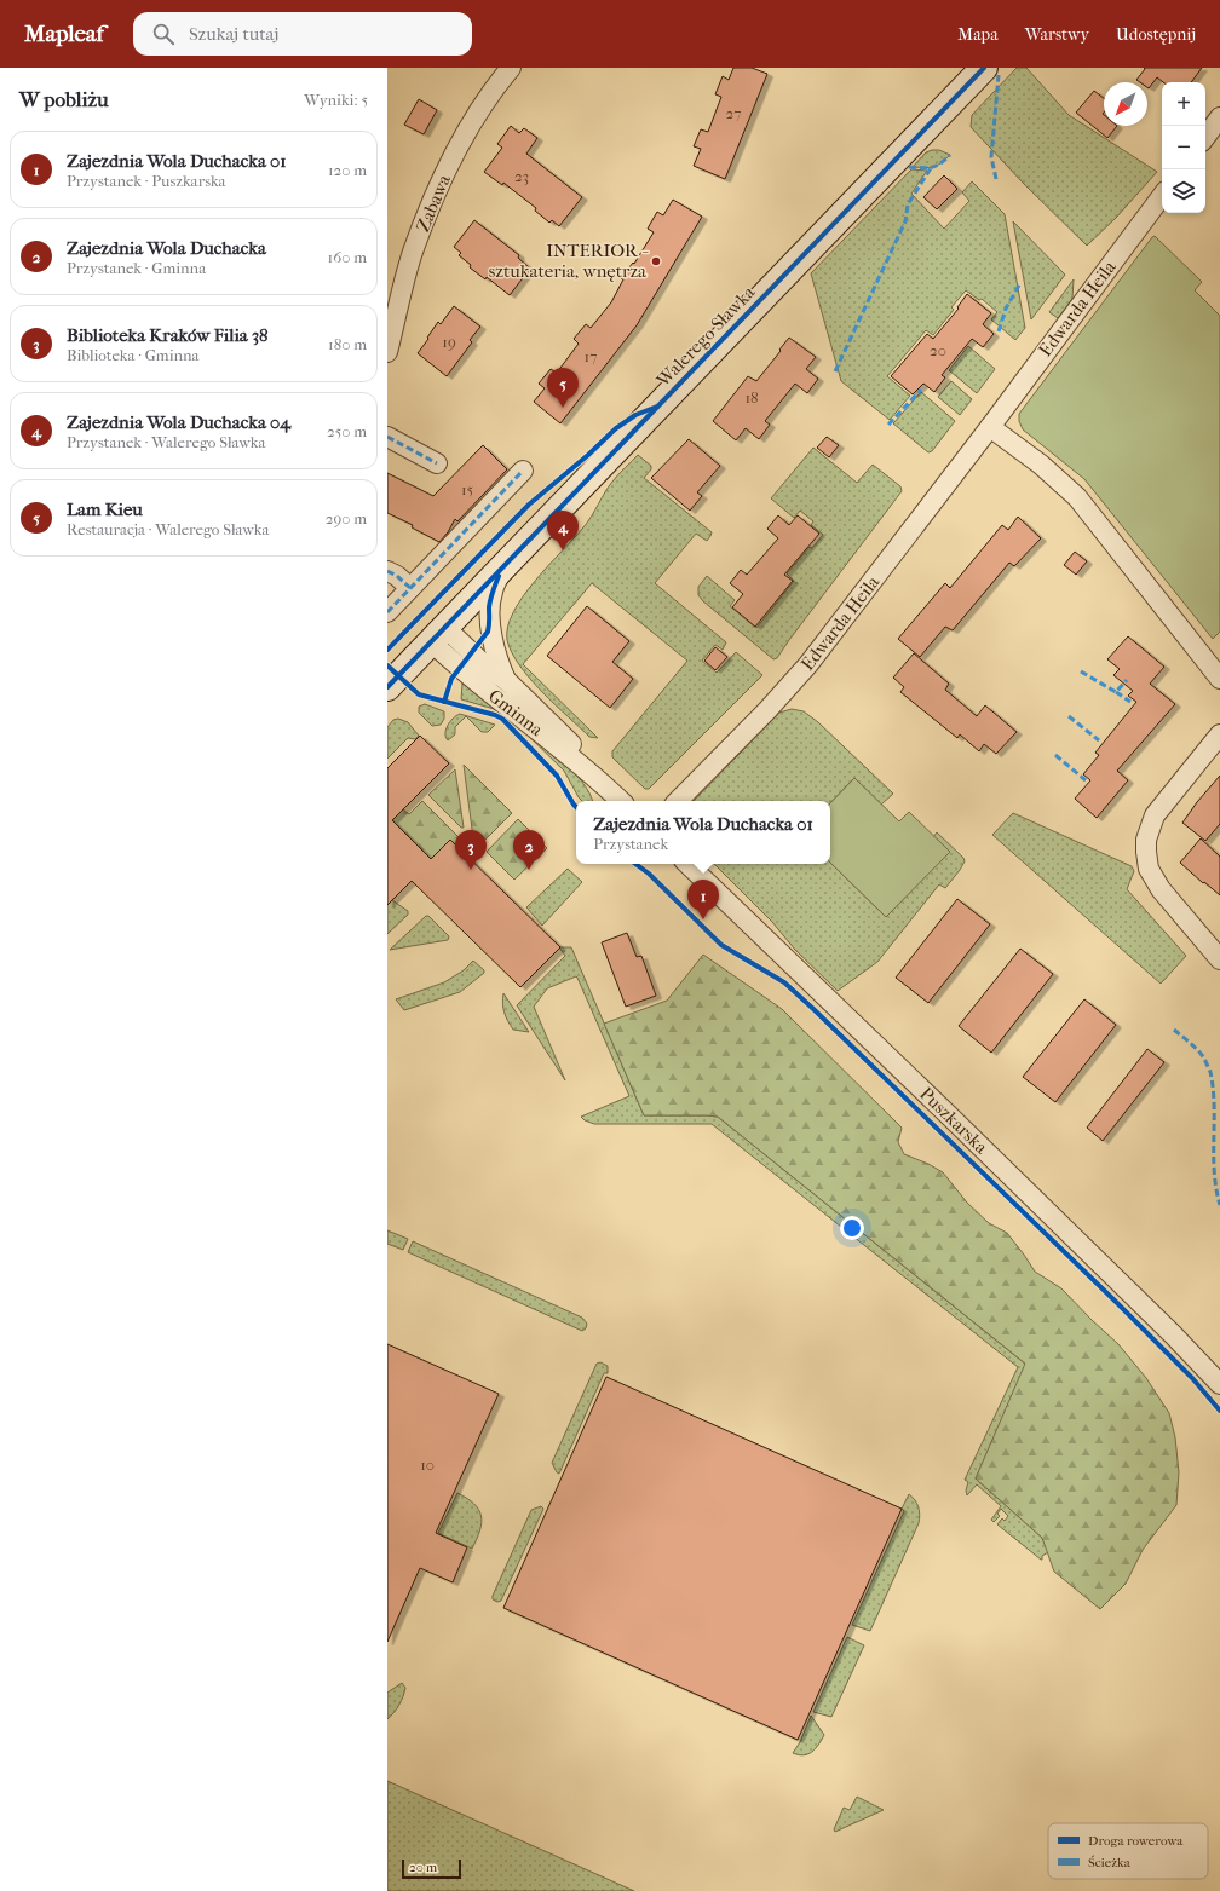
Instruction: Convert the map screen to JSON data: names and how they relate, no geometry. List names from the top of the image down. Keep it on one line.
{"streets":{"street":["Zabawa","Edwarda Heila","Walerego Sławka","Gminna","Puszkarska"]},"crossings":[["Walerego Sławka","Gminna"]],"places":["INTERIOR - sztukateria, wnętrza"],"house_numbers":["27","23","19","20","17","18","15","10"],"legend":["Droga rowerowa","Ścieżka"],"scale_bar":"20 m","north":"bottom left","page":{"header":"Mapleaf","search":"Szukaj tutaj","nav":["Mapa","Warstwy","Udostępnij"],"heading":["W pobliżu","Wyniki: 5"],"map_buttons":["+","−"],"list":[{"mark":"1","name":"Zajezdnia Wola Duchacka 01","note":"Przystanek · Puszkarska","value":"120 m"},{"mark":"2","name":"Zajezdnia Wola Duchacka","note":"Przystanek · Gminna","value":"160 m"},{"mark":"3","name":"Biblioteka Kraków Filia 38","note":"Biblioteka · Gminna","value":"180 m"},{"mark":"4","name":"Zajezdnia Wola Duchacka 04","note":"Przystanek · Walerego Sławka","value":"250 m"},{"mark":"5","name":"Lam Kieu","note":"Restauracja · Walerego Sławka","value":"290 m"}],"pins":["5","4","2","3","1"],"popup":["Zajezdnia Wola Duchacka 01","Przystanek"],"scale":"20 m"}}
